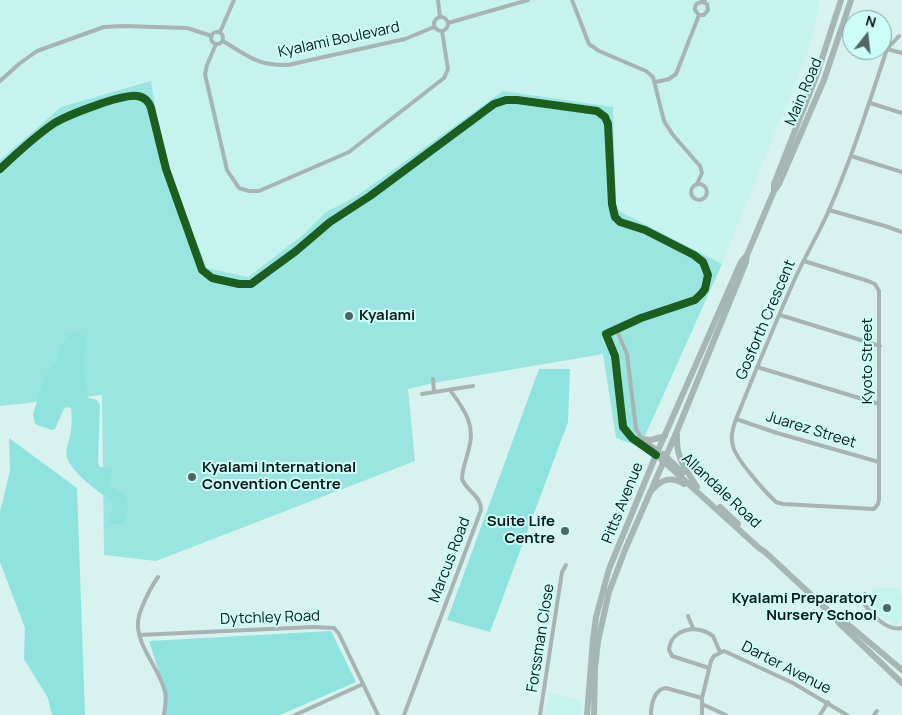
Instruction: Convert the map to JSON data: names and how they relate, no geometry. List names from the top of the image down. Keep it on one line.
{"streets":{"main road":["Main Road","Allandale Road","Pitts Avenue"],"street":["Kyalami Boulevard","Gosforth Crescent","Kyoto Street","Juarez Street","Marcus Road","Dytchley Road","Forssman Close","Darter Avenue"]},"crossings":[["Main Road","Pitts Avenue"],["Gosforth Crescent","Kyoto Street"],["Gosforth Crescent","Juarez Street"],["Kyoto Street","Juarez Street"],["Allandale Road","Pitts Avenue"]],"places":["Kyalami","Kyalami International Convention Centre","Suite Life Centre","Kyalami Preparatory Nursery School"],"north":"top"}
